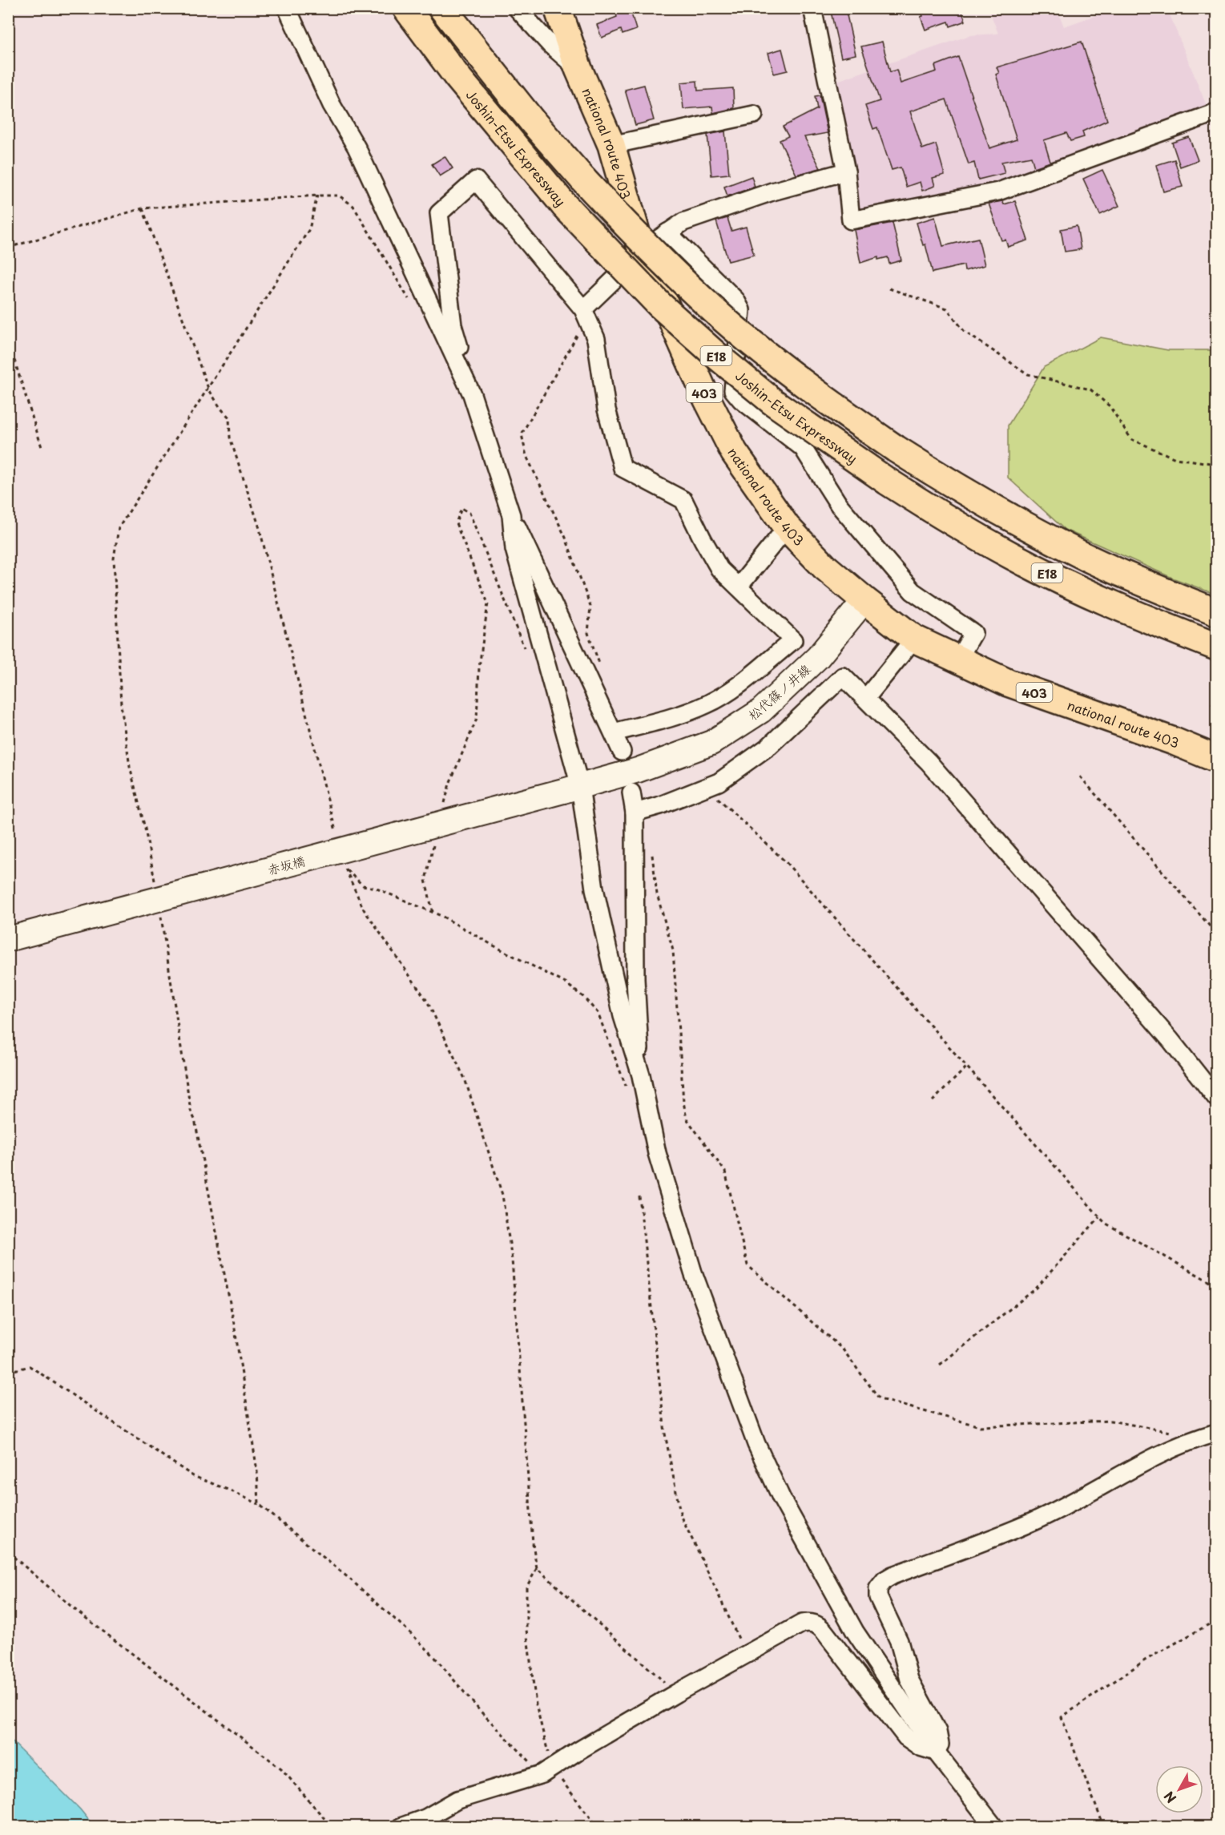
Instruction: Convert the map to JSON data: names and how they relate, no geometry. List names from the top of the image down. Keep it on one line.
{"streets":{"highway":["national route 403","Joshin-Etsu Expressway","E18","403"],"main road":["松代篠ノ井線","赤坂橋"]},"crossings":[["national route 403","松代篠ノ井線"],["松代篠ノ井線","赤坂橋"]],"north":"bottom left"}
